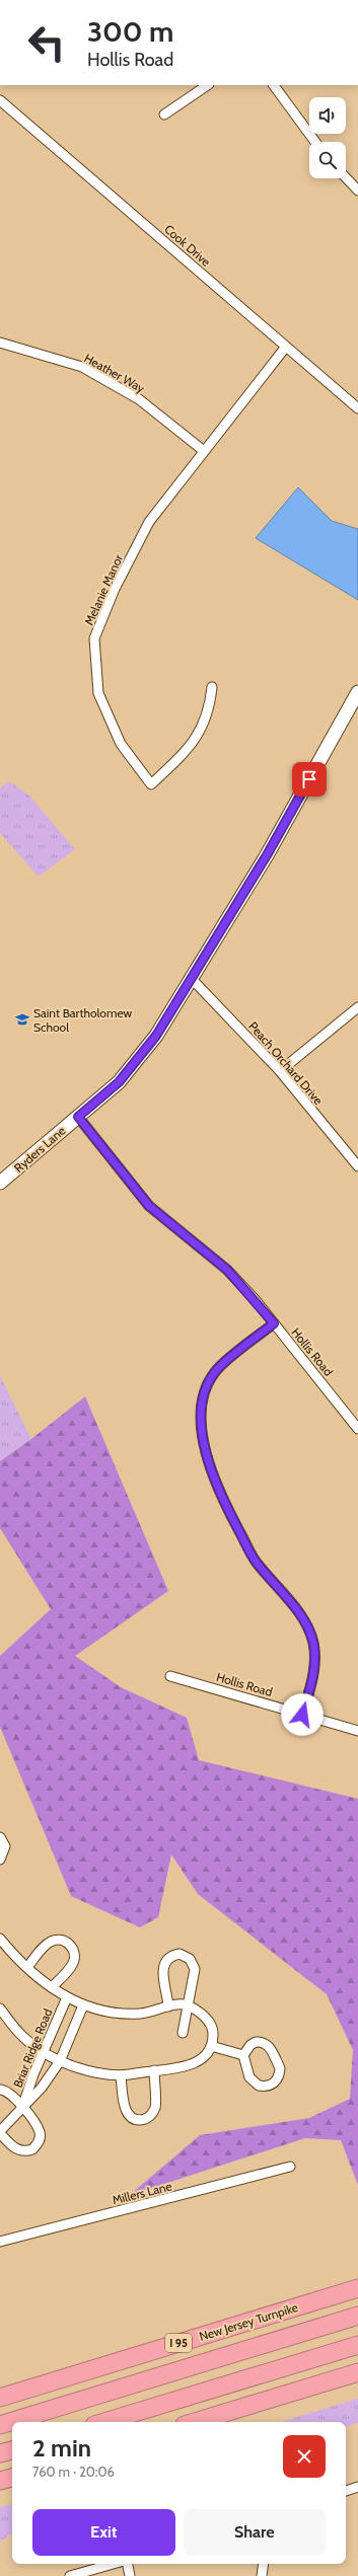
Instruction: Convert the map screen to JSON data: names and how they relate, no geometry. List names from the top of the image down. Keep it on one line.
{"streets":{"highway":["New Jersey Turnpike","I 95"],"main road":["Ryders Lane"],"street":["Cook Drive","Heather Way","Melanie Manor","Peach Orchard Drive","Hollis Road","Briar Ridge Road","Millers Lane"]},"crossings":[["Cook Drive","Melanie Manor"],["Heather Way","Melanie Manor"],["Peach Orchard Drive","Ryders Lane"],["Ryders Lane","Hollis Road"]],"places":{"school or university":["Saint Bartholomew School"]},"page":{"turn":["300 m","Hollis Road"],"heading":["2 min","760 m · 20:06"],"buttons":["Exit","Share"]}}
